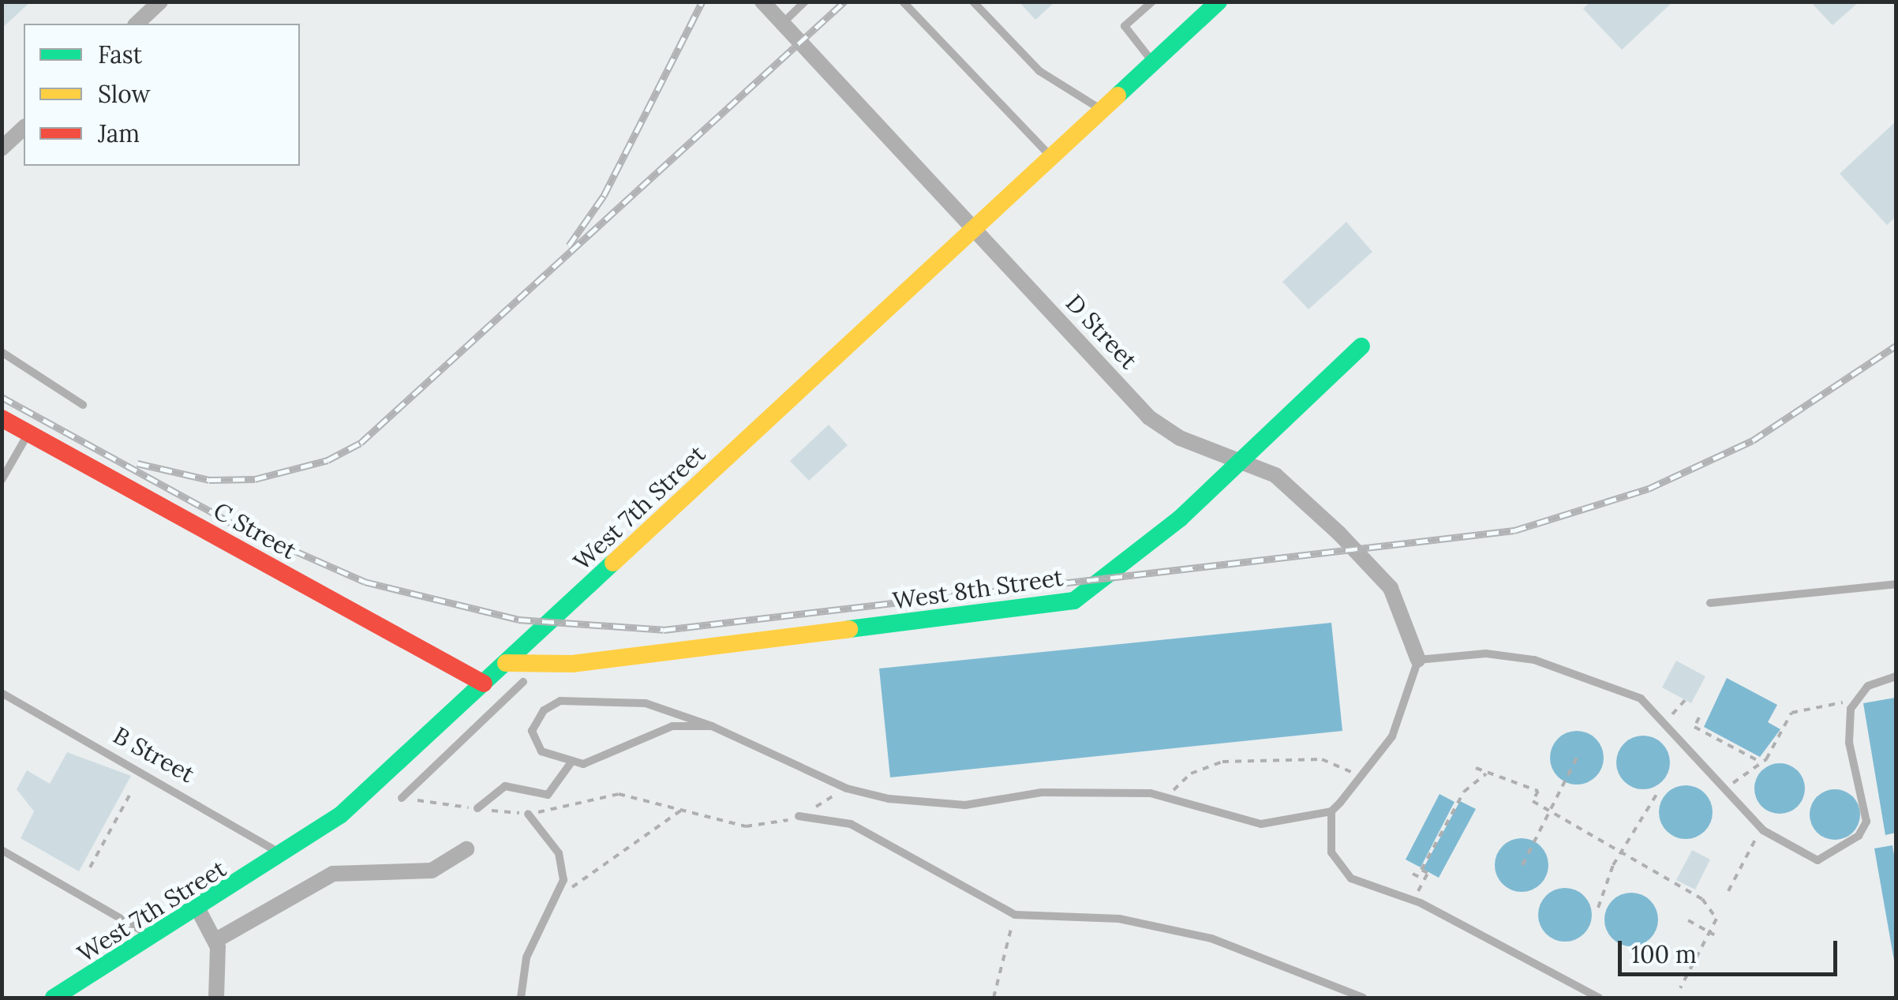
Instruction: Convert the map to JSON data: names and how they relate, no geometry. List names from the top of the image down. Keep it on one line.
{"streets":{"street":["D Street","West 7th Street","C Street","West 8th Street"],"lane":["B Street"]},"crossings":[["D Street","West 7th Street"],["D Street","West 8th Street"],["West 7th Street","C Street"],["West 7th Street","West 8th Street"],["West 7th Street","B Street"]],"legend":["Fast","Slow","Jam"],"scale_bar":"100 m"}
